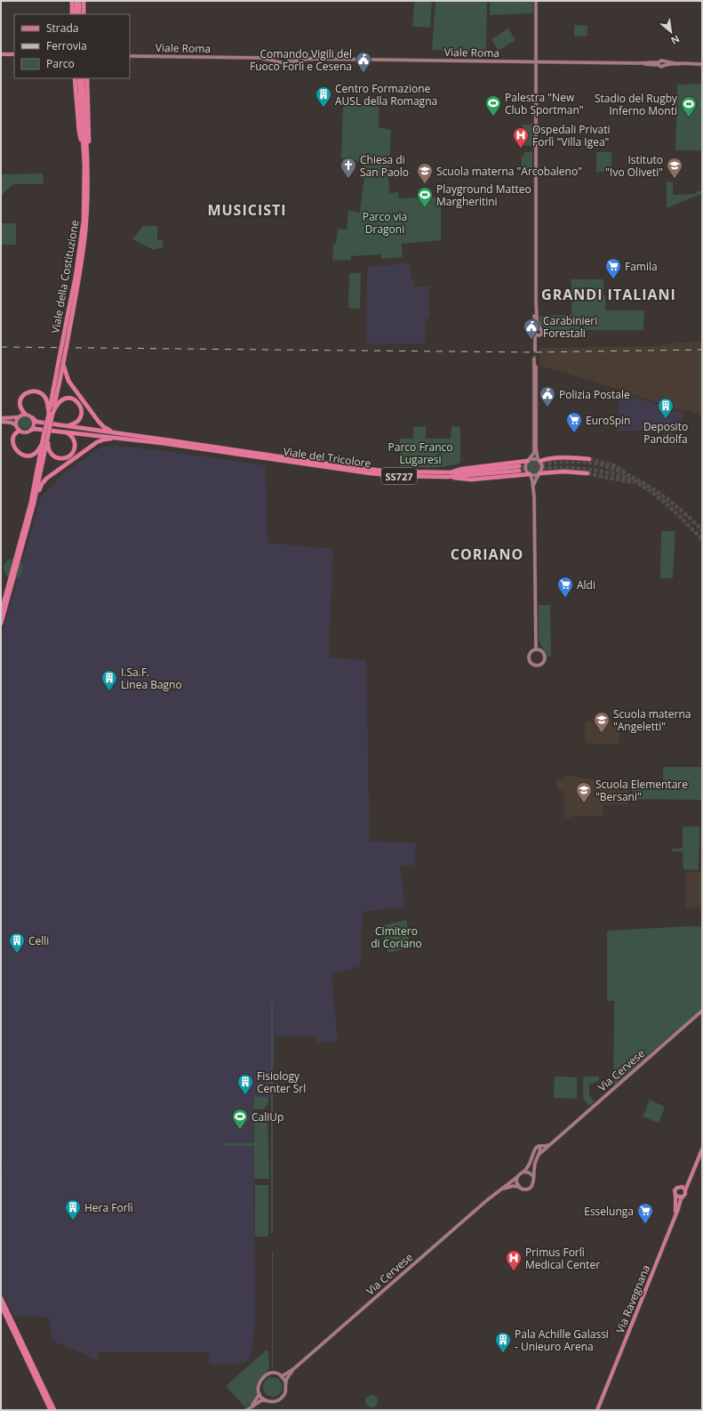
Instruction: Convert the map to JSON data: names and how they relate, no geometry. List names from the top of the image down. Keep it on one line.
{"streets":{"highway":["Viale della Costituzione","Viale del Tricolore","SS727"],"main road":["Viale Roma","Via Cervese","Via Ravegnana"]},"districts":["MUSICISTI","GRANDI ITALIANI","CORIANO"],"parks":["Parco via Dragoni","Parco Franco Lugaresi","Cimitero di Coriano"],"places":{"public building":["Comando Vigili del Fuoco Forlì e Cesena","Carabinieri Forestali","Polizia Postale"],"building":["Centro Formazione AUSL della Romagna","Deposito Pandolfa","I.Sa.F. Linea Bagno","Celli","Fisiology Center Srl","Hera Forlì","Pala Achille Galassi - Unieuro Arena"],"sports":["Palestra \"New Club Sportman\"","Stadio del Rugby Inferno Monti","Playground Matteo Margheritini","CaliUp"],"hospital":["Ospedali Privati Forlì \"Villa Igea\"","Primus Forlì Medical Center"],"church":["Chiesa di San Paolo"],"school or university":["Istituto \"Ivo Oliveti\"","Scuola materna \"Arcobaleno\"","Scuola materna \"Angeletti\"","Scuola Elementare \"Bersani\""],"supermarket":["Famila","EuroSpin","Aldi","Esselunga"]},"legend":["Strada","Ferrovia","Parco"],"north":"bottom right"}
